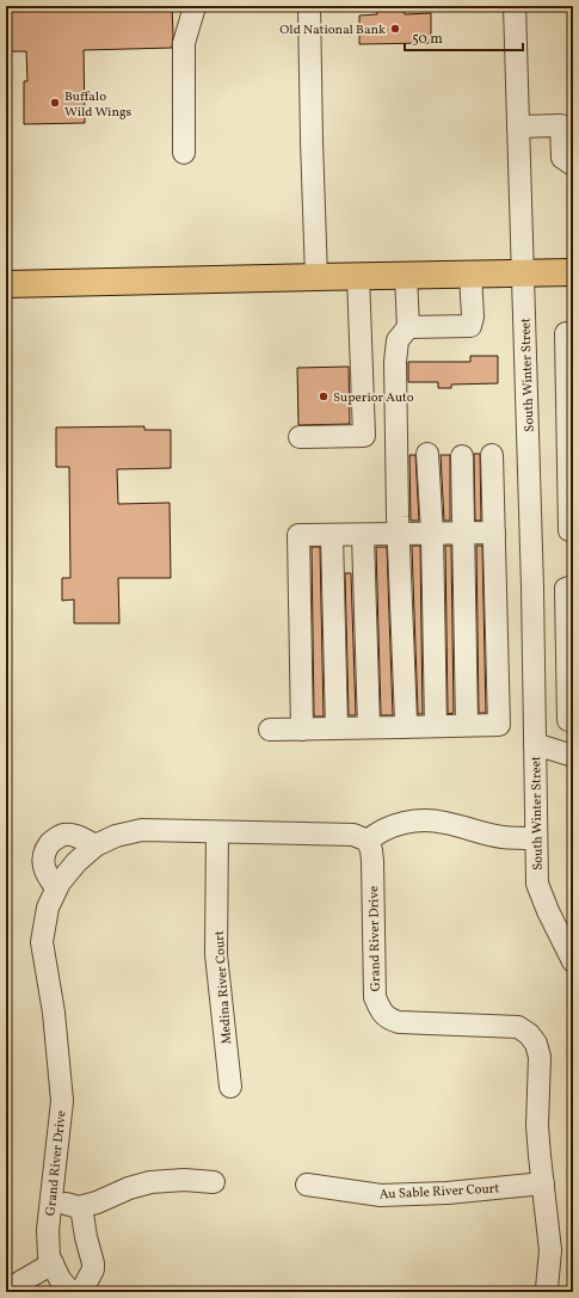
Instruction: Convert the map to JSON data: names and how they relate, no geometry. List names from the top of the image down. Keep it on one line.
{"streets":{"street":["South Winter Street","Grand River Drive","Medina River Court","Au Sable River Court"]},"crossings":[["Grand River Drive","Medina River Court"],["Grand River Drive","Au Sable River Court"]],"places":["Old National Bank","Buffalo Wild Wings","Superior Auto"],"scale_bar":"50 m"}
